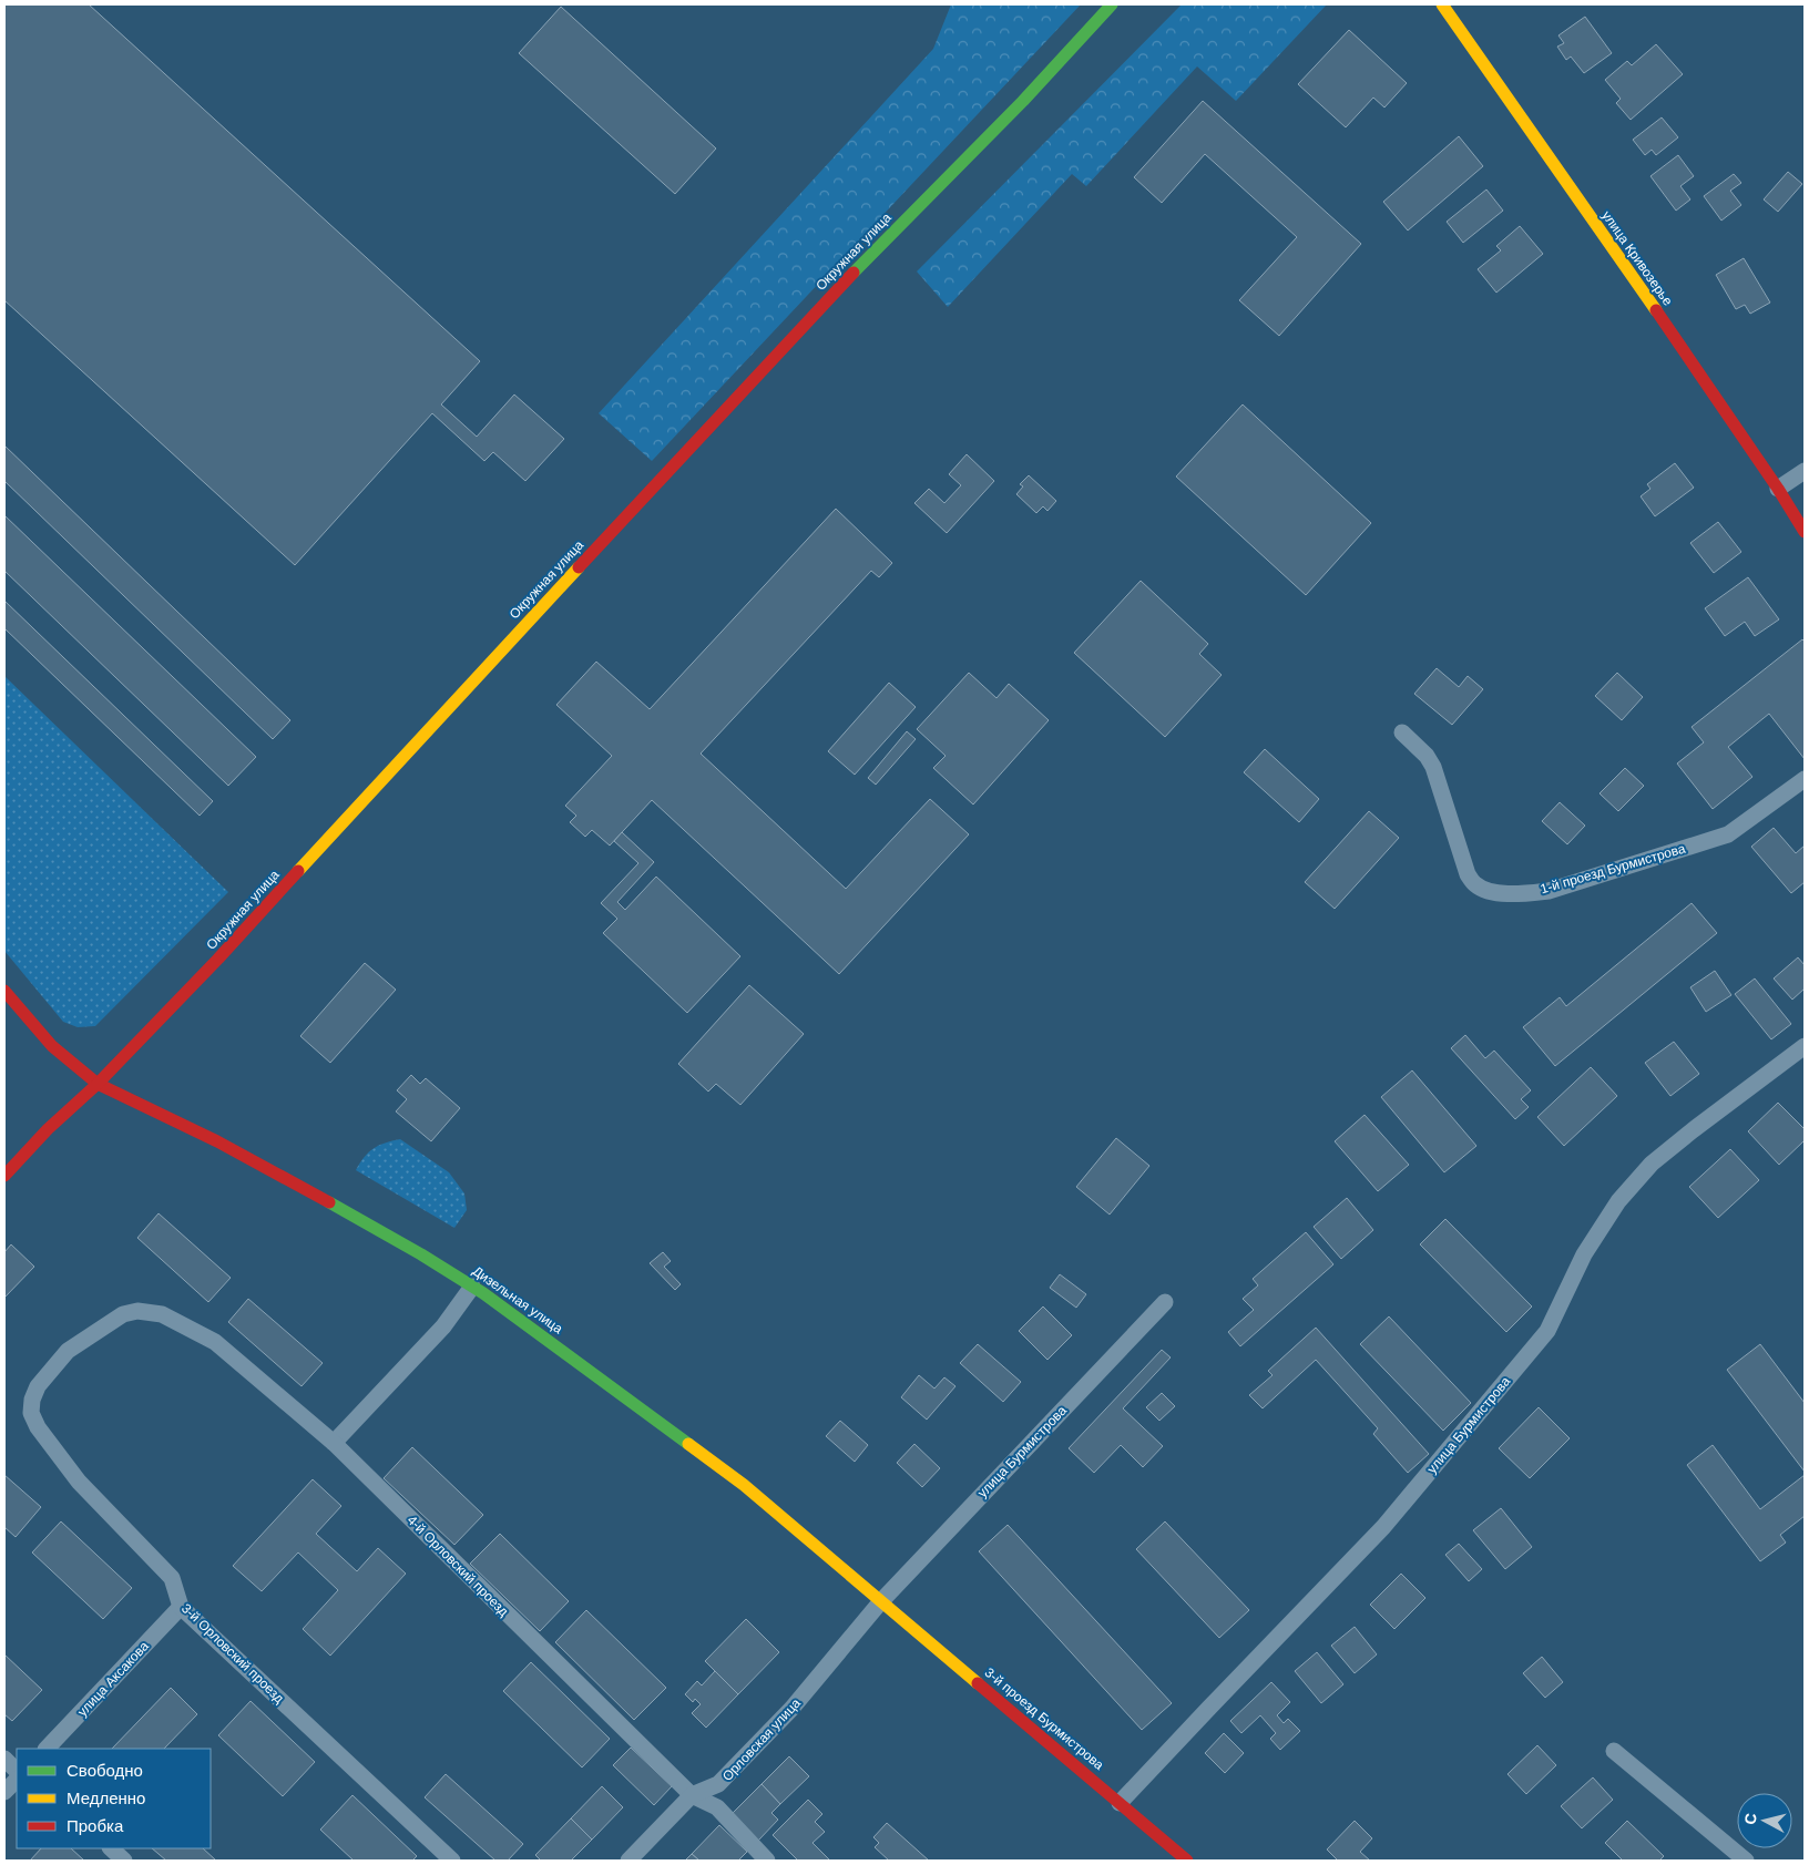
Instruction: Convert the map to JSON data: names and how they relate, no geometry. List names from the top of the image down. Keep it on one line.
{"streets":{"main road":["Окружная улица","улица Кривозерье","Дизельная улица","3-й проезд Бурмистрова"],"street":["1-й проезд Бурмистрова","улица Бурмистрова","4-й Орловский проезд","3-й Орловский проезд","улица Аксакова","Орловская улица"]},"crossings":[["Окружная улица","Дизельная улица"],["Дизельная улица","улица Бурмистрова"],["Дизельная улица","3-й проезд Бурмистрова"],["Дизельная улица","Орловская улица"],["улица Бурмистрова","3-й проезд Бурмистрова"],["улица Бурмистрова","Орловская улица"],["4-й Орловский проезд","3-й Орловский проезд"],["4-й Орловский проезд","Орловская улица"],["3-й Орловский проезд","улица Аксакова"],["3-й проезд Бурмистрова","Орловская улица"]],"legend":["Свободно","Медленно","Пробка"],"north":"left"}
